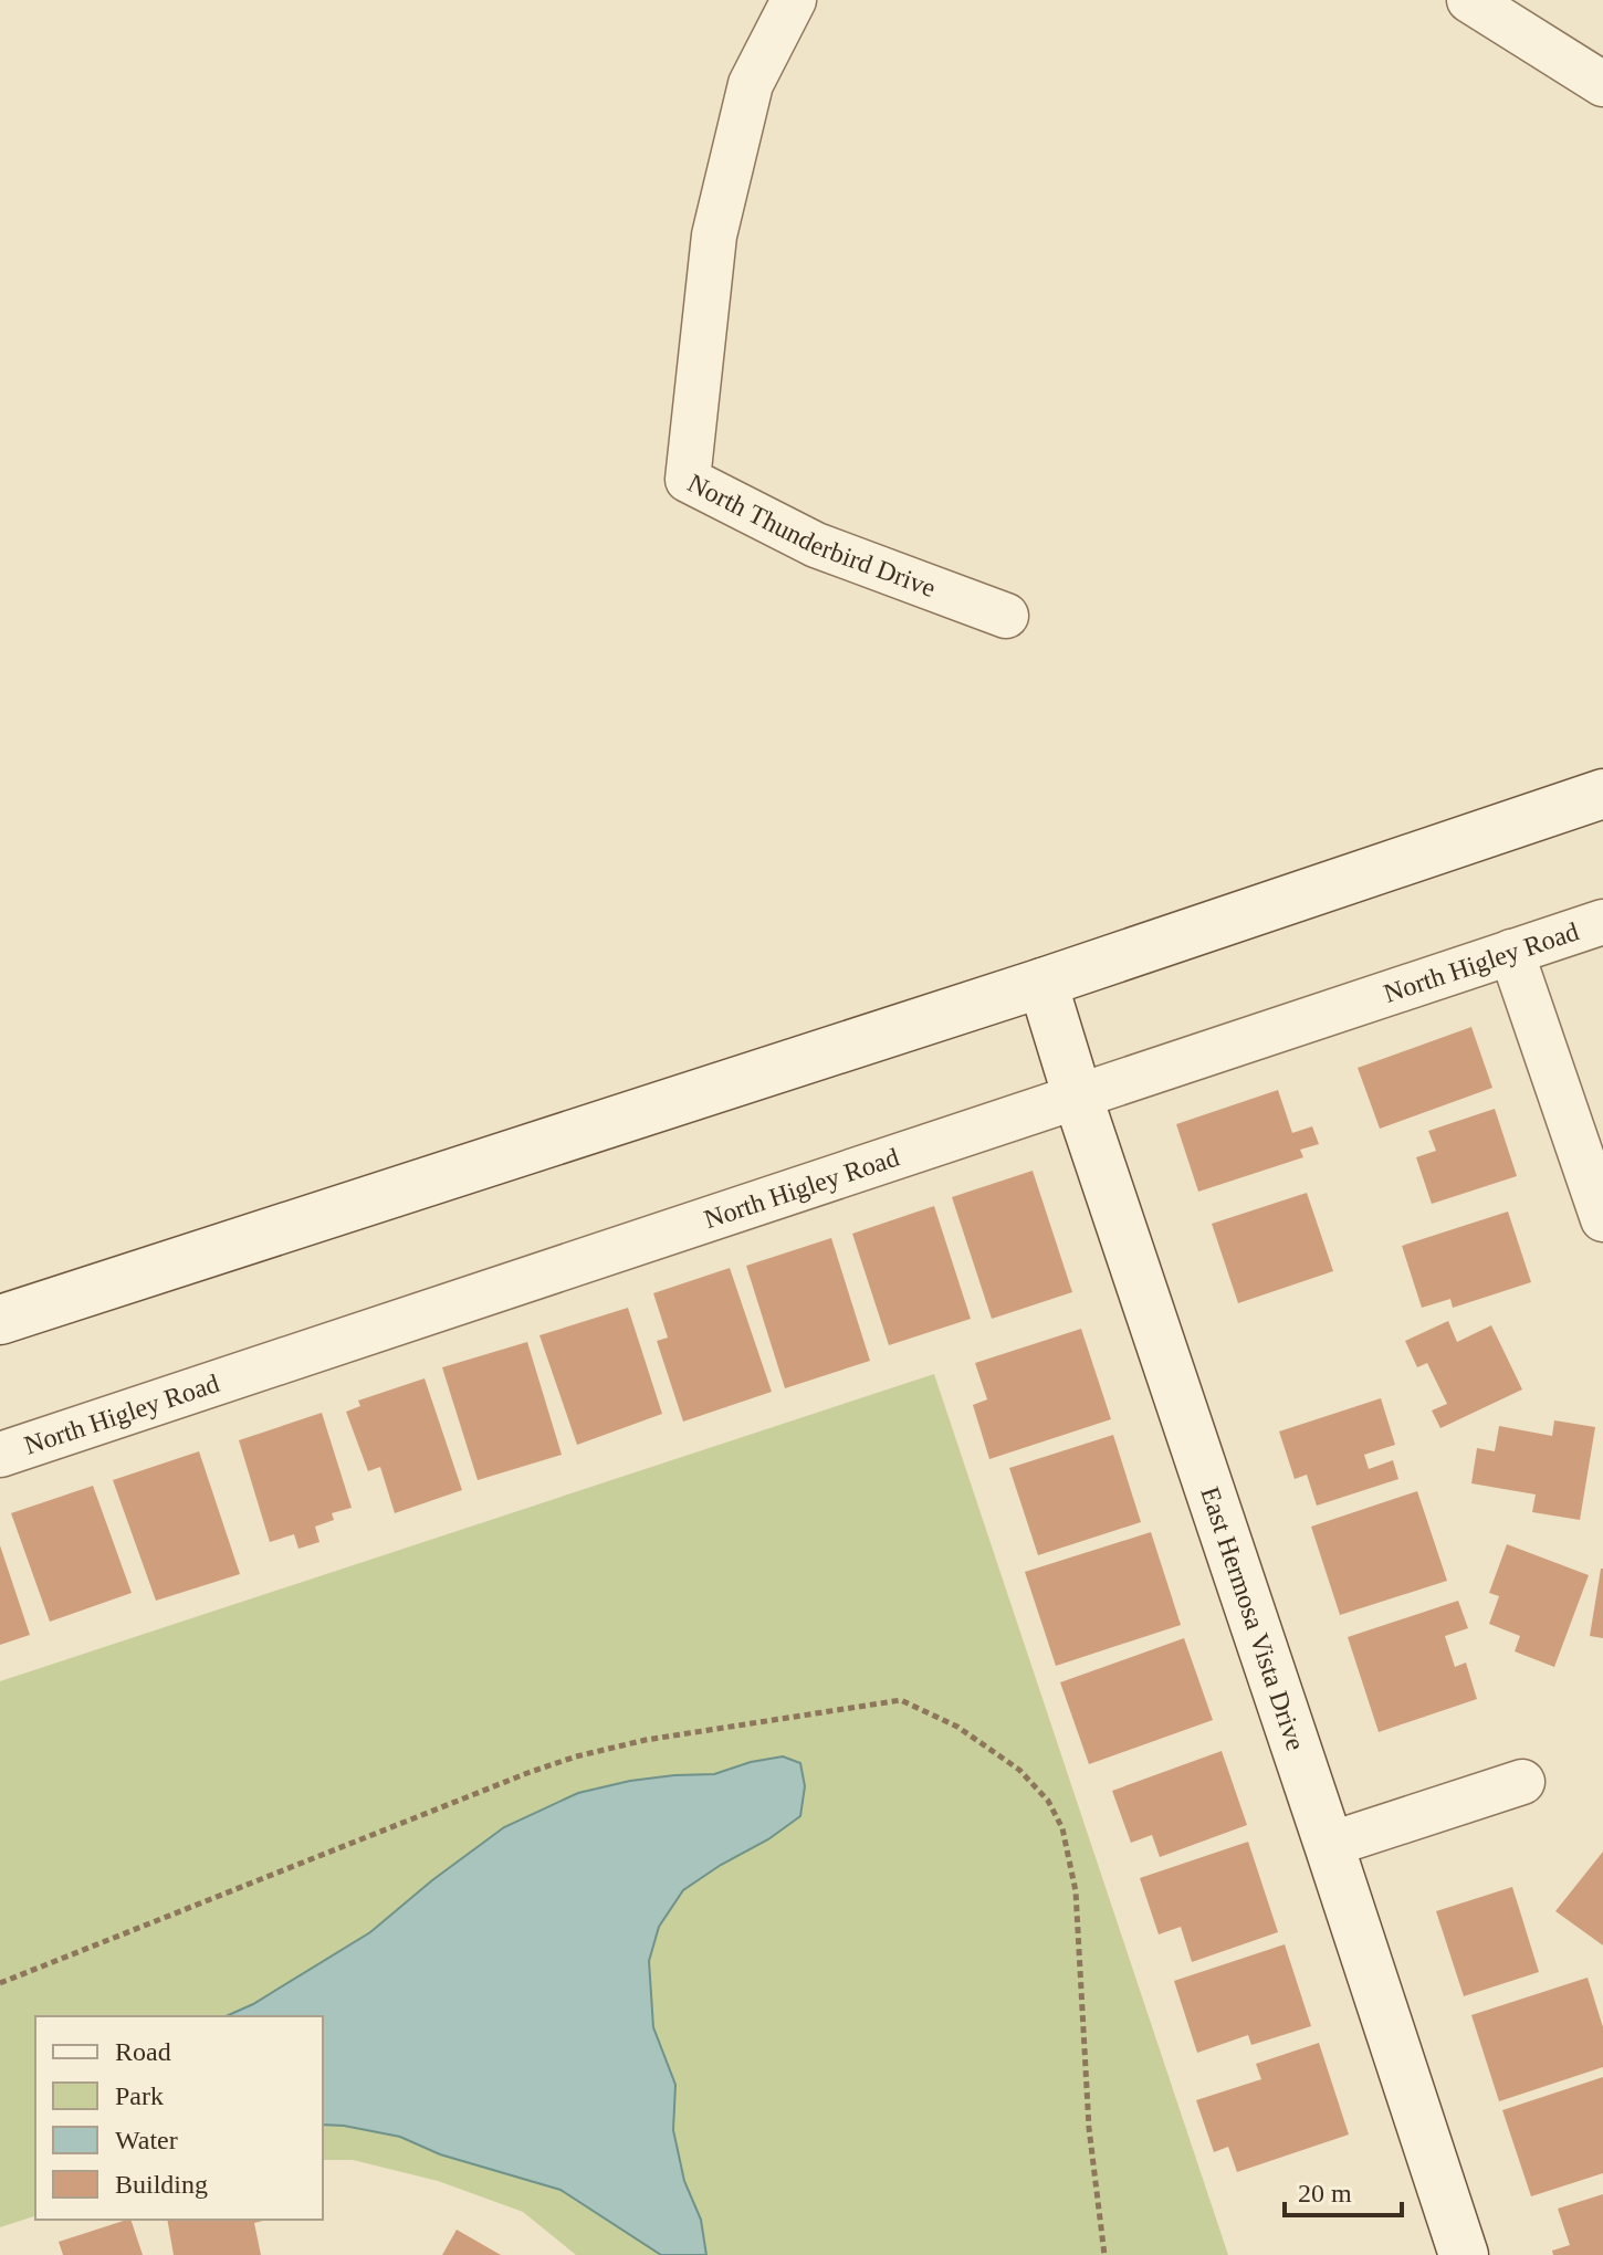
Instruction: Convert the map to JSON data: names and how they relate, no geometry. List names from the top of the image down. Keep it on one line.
{"streets":{"main road":["East Hermosa Vista Drive"],"street":["North Thunderbird Drive","North Higley Road"]},"crossings":[["North Higley Road","East Hermosa Vista Drive"]],"legend":["Road","Park","Water","Building"],"scale_bar":"20 m"}
